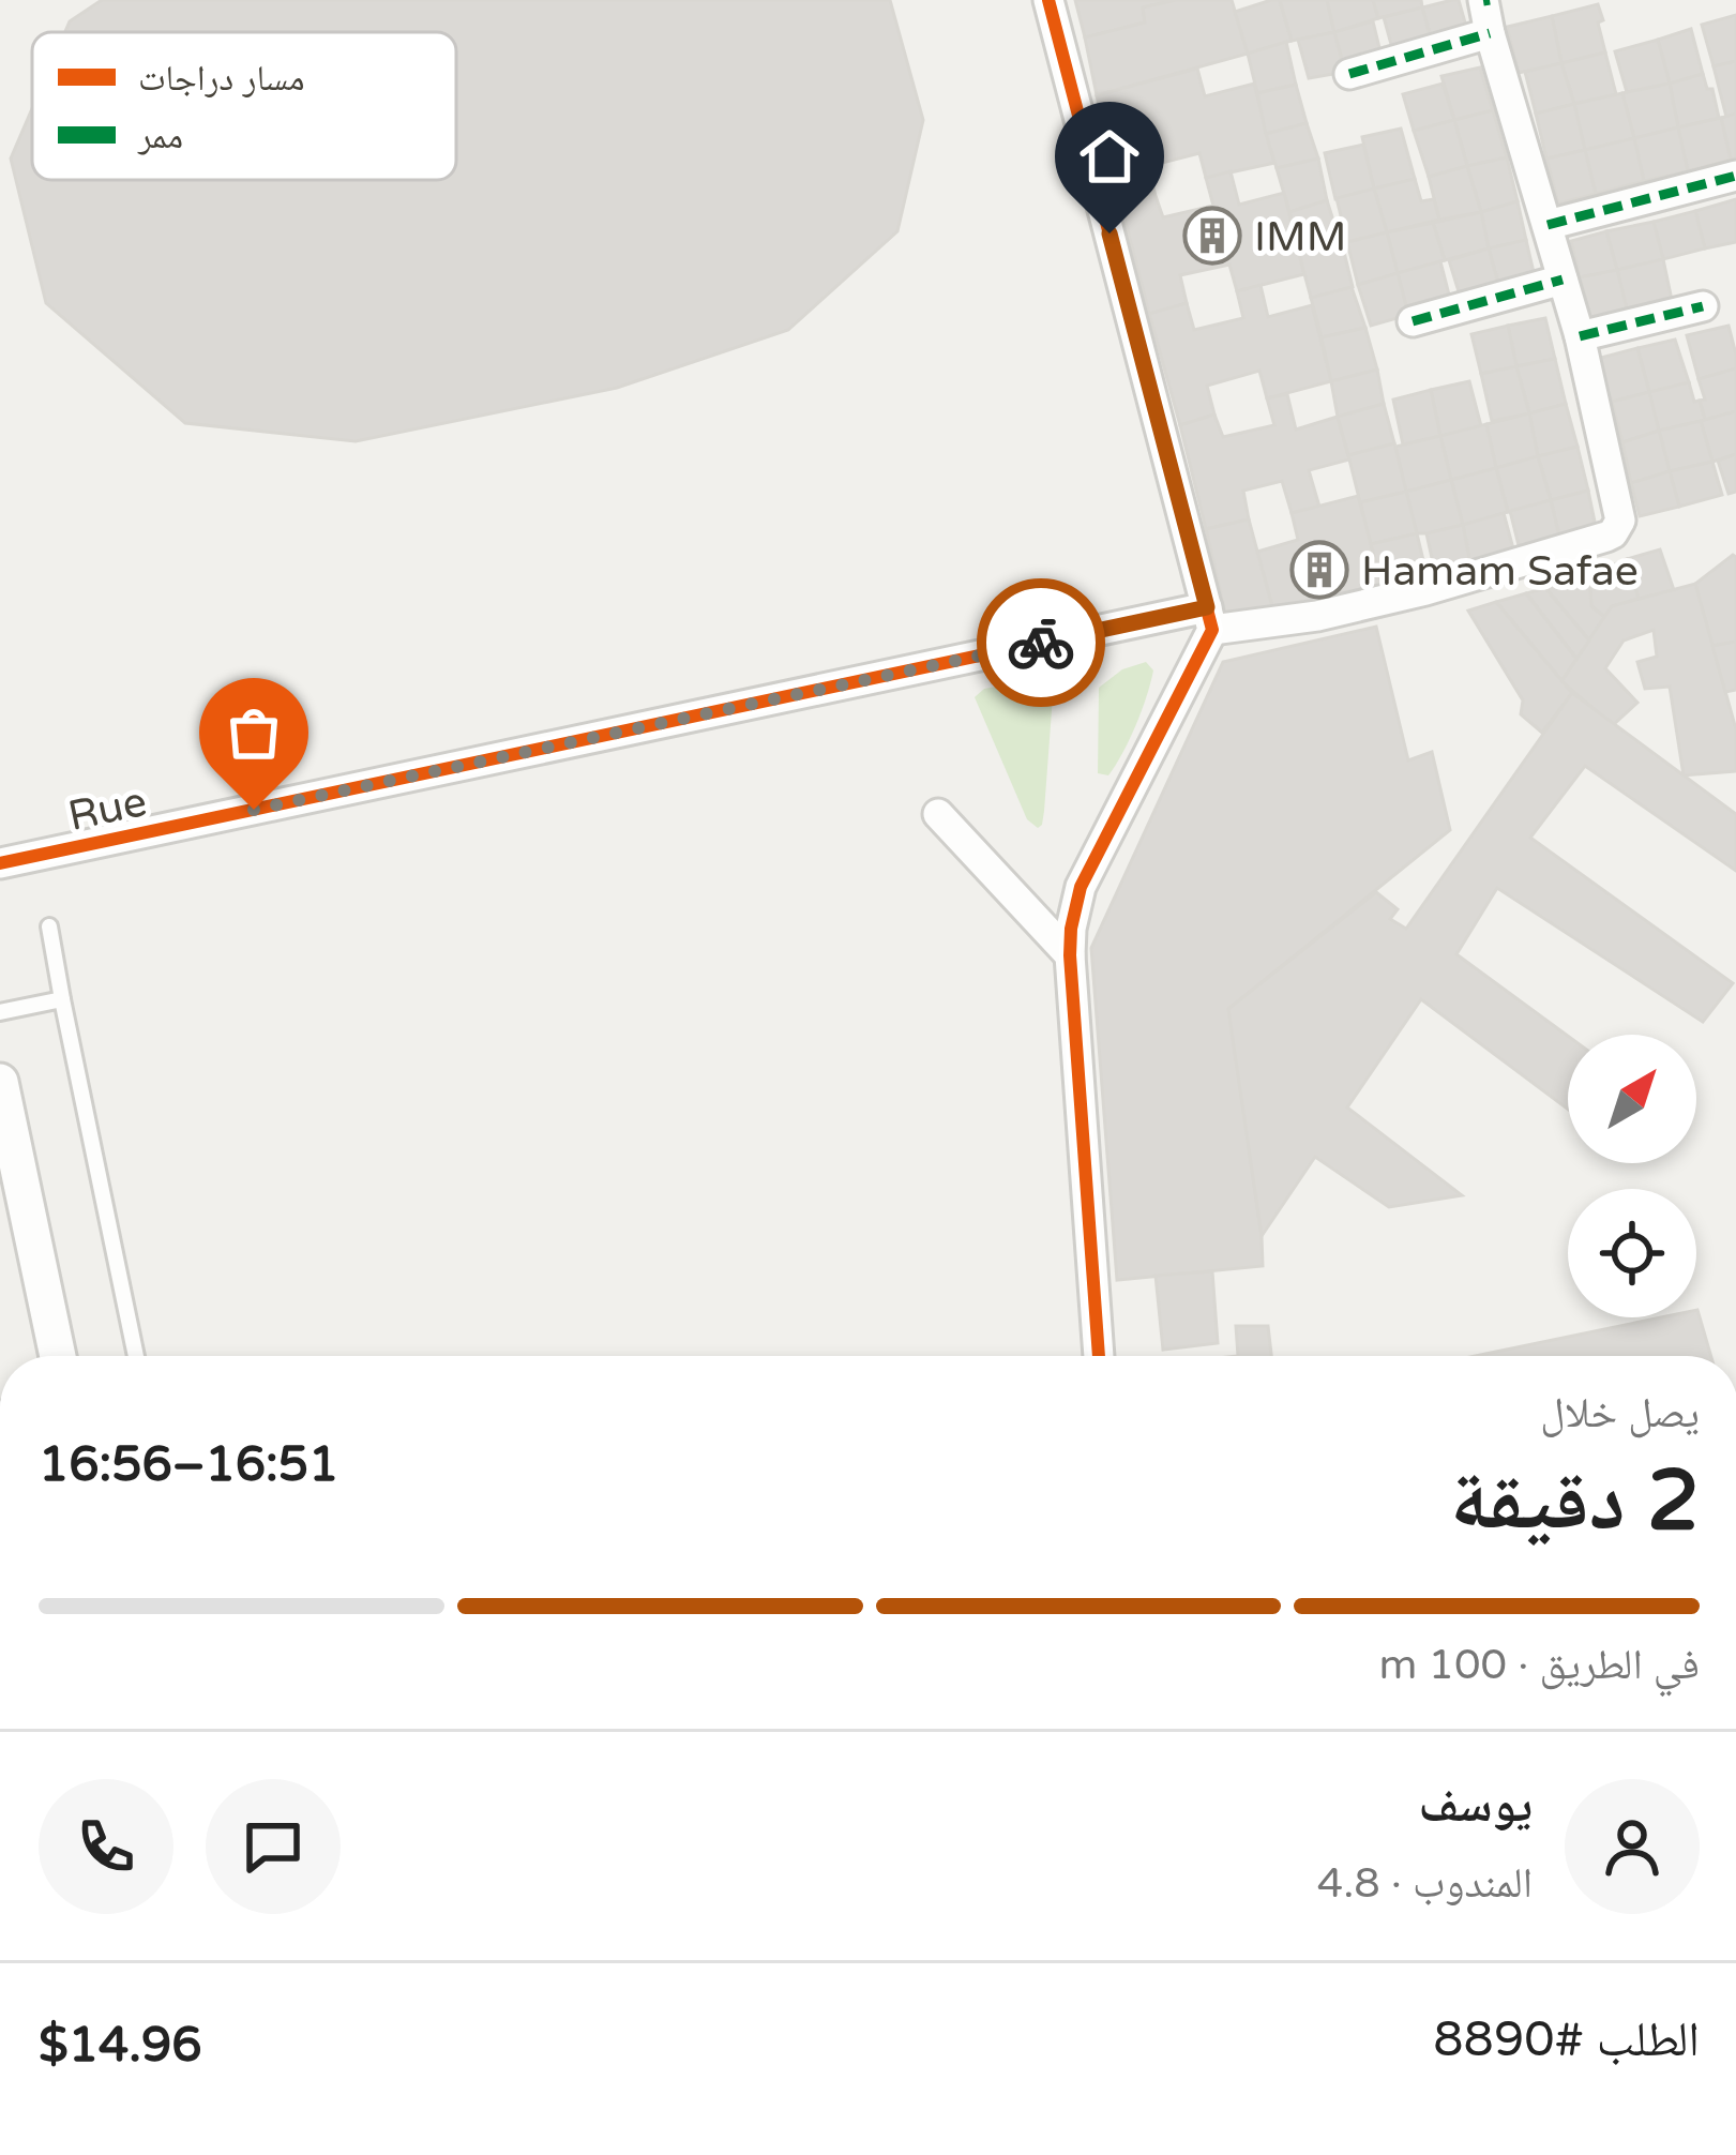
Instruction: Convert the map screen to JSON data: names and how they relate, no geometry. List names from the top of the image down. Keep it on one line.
{"streets":{"street":["Rue"]},"places":{"building":["IMM","Hamam Safae"]},"legend":["مسار دراجات","ممر"],"north":"top right","page":{"heading":["2 دقيقة","يصل خلال","16:51–16:56"],"panel":["يوسف","المندوب · 4.8","الطلب #8890","$14.96"],"bar":"في الطريق · 100 m"}}
